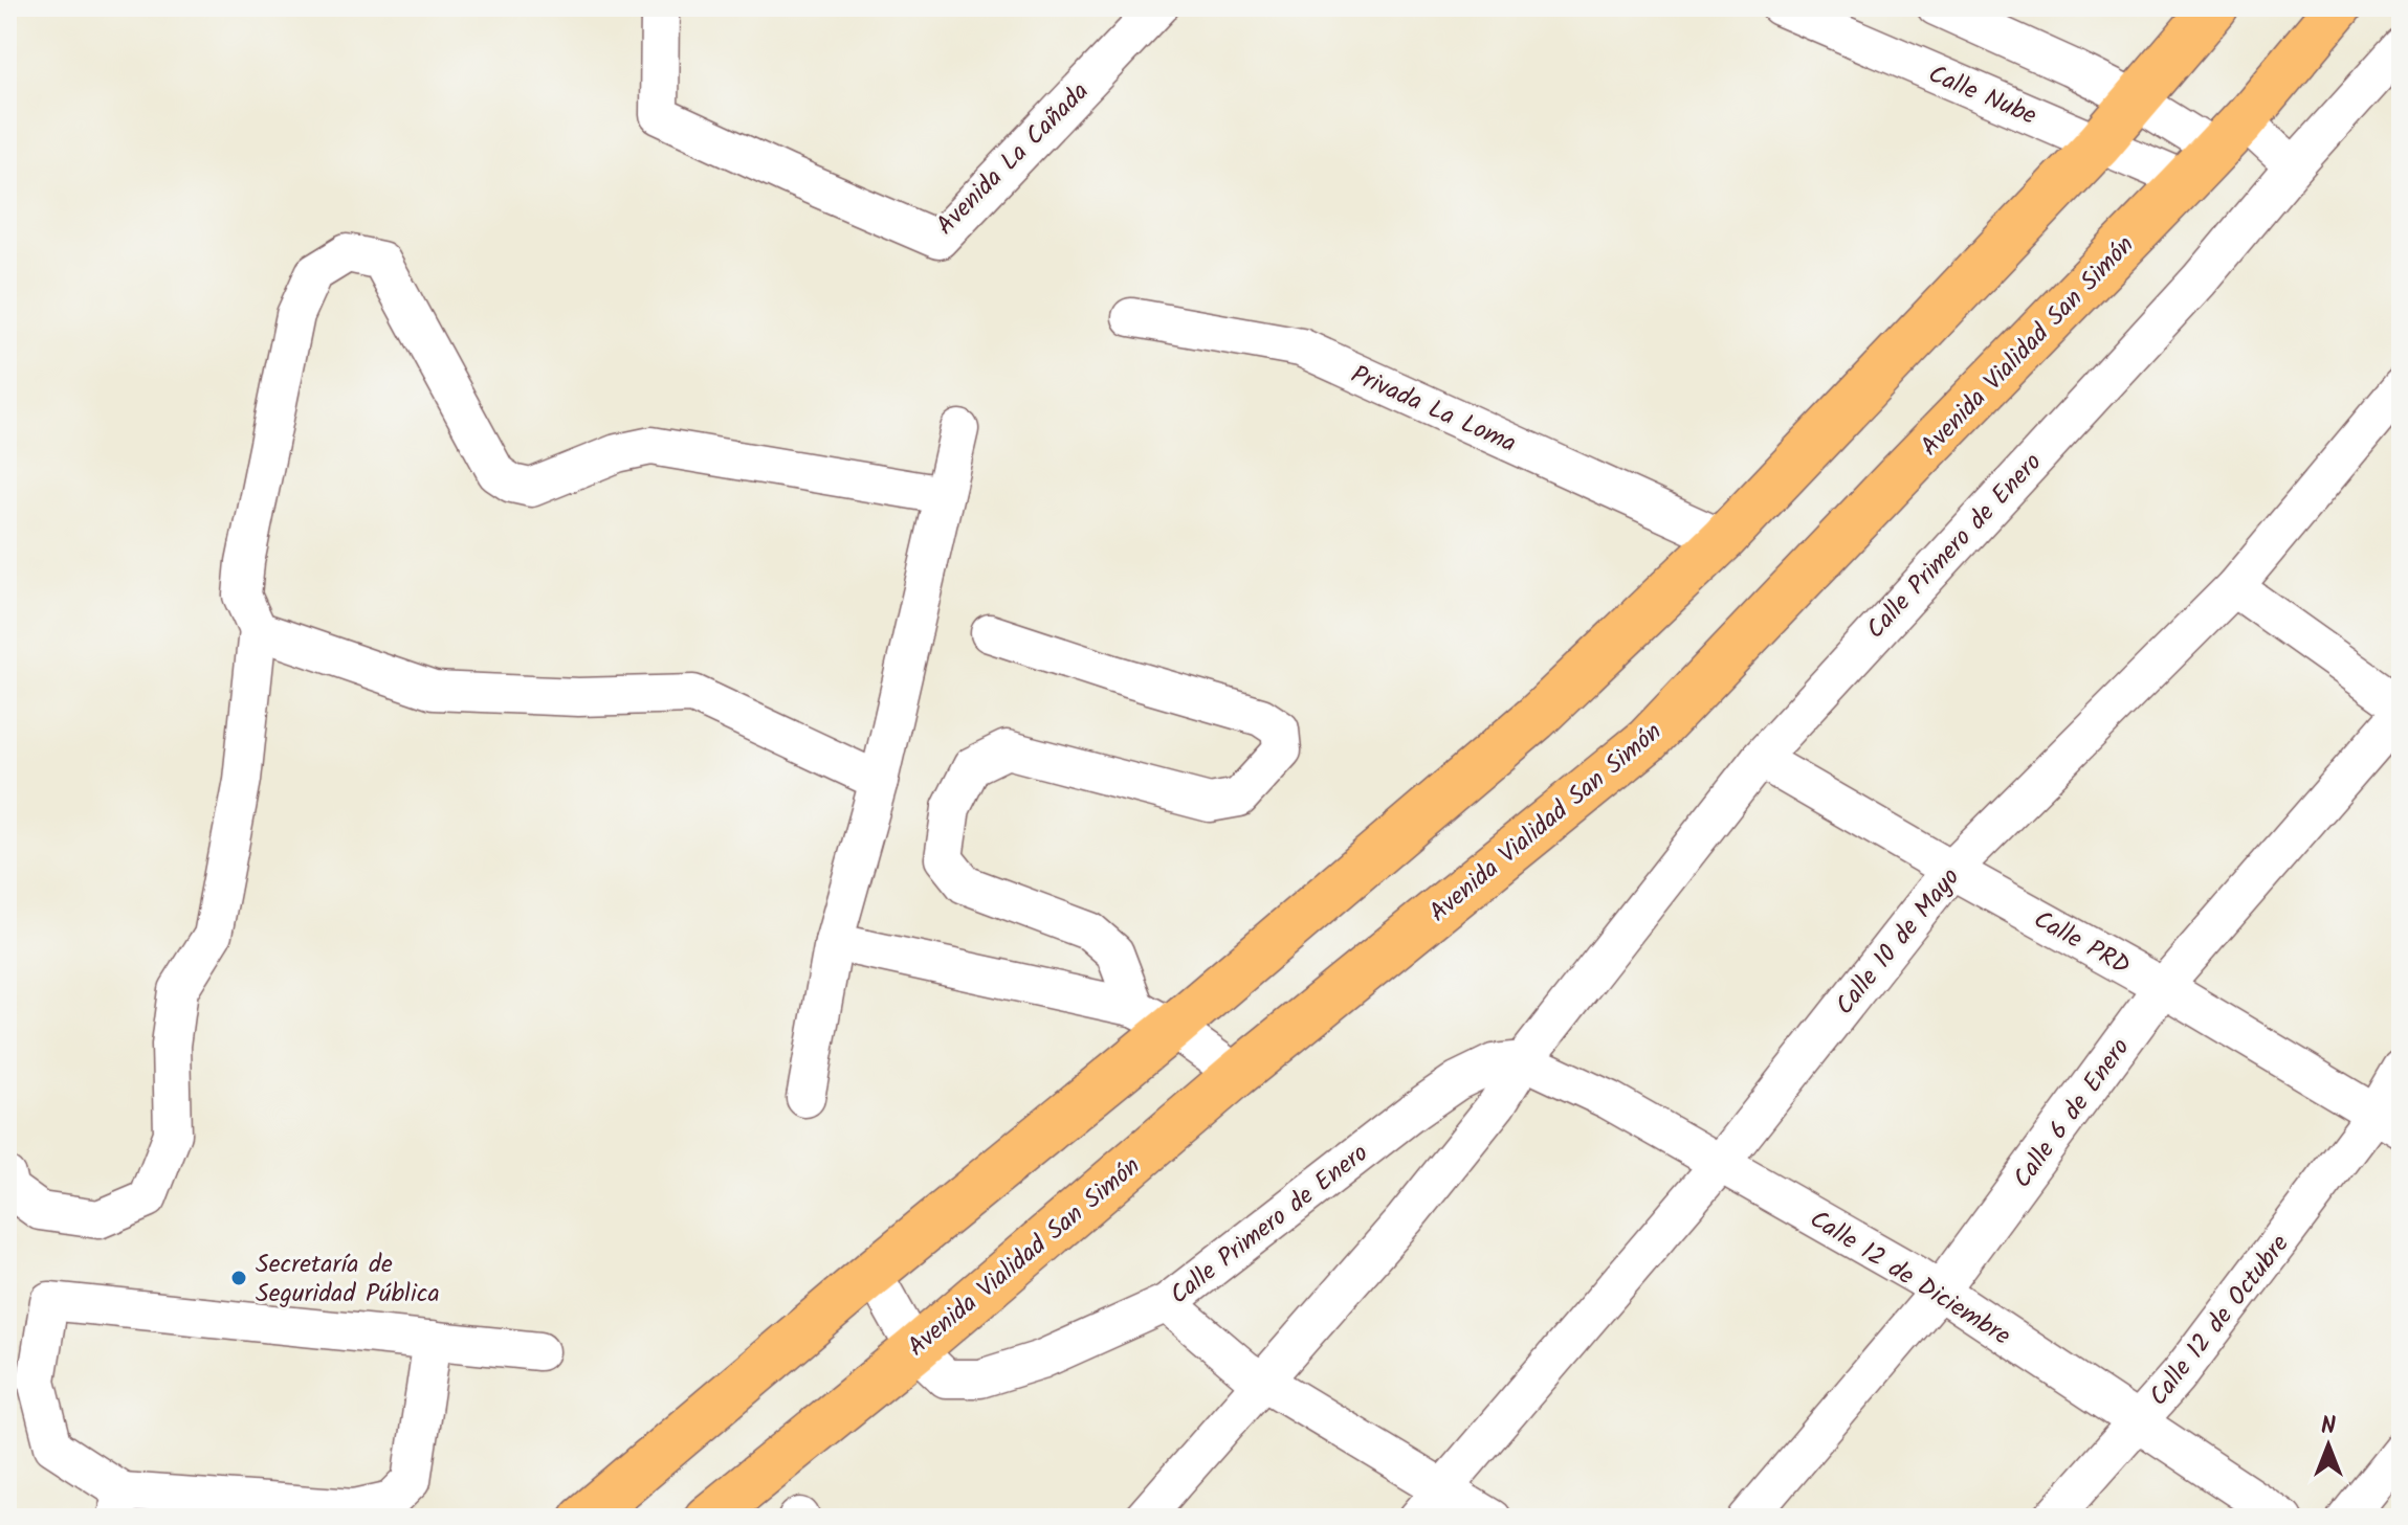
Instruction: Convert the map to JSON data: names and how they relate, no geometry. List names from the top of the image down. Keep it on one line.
{"streets":{"main road":["Avenida Vialidad San Simón"],"street":["Calle Nube","Avenida La Cañada","Privada La Loma","Calle Primero de Enero","Calle 10 de Mayo","Calle PRD","Calle 6 de Enero","Calle 12 de Diciembre","Calle 12 de Octubre"]},"crossings":[["Calle Nube","Avenida Vialidad San Simón"],["Avenida Vialidad San Simón","Calle Primero de Enero"],["Calle Primero de Enero","Calle PRD"],["Calle Primero de Enero","Calle 12 de Diciembre"],["Calle 10 de Mayo","Calle PRD"],["Calle 10 de Mayo","Calle 12 de Diciembre"],["Calle PRD","Calle 6 de Enero"],["Calle PRD","Calle 12 de Octubre"],["Calle 6 de Enero","Calle 12 de Diciembre"],["Calle 12 de Diciembre","Calle 12 de Octubre"]],"places":["Secretaría de Seguridad Pública"],"north":"top"}
